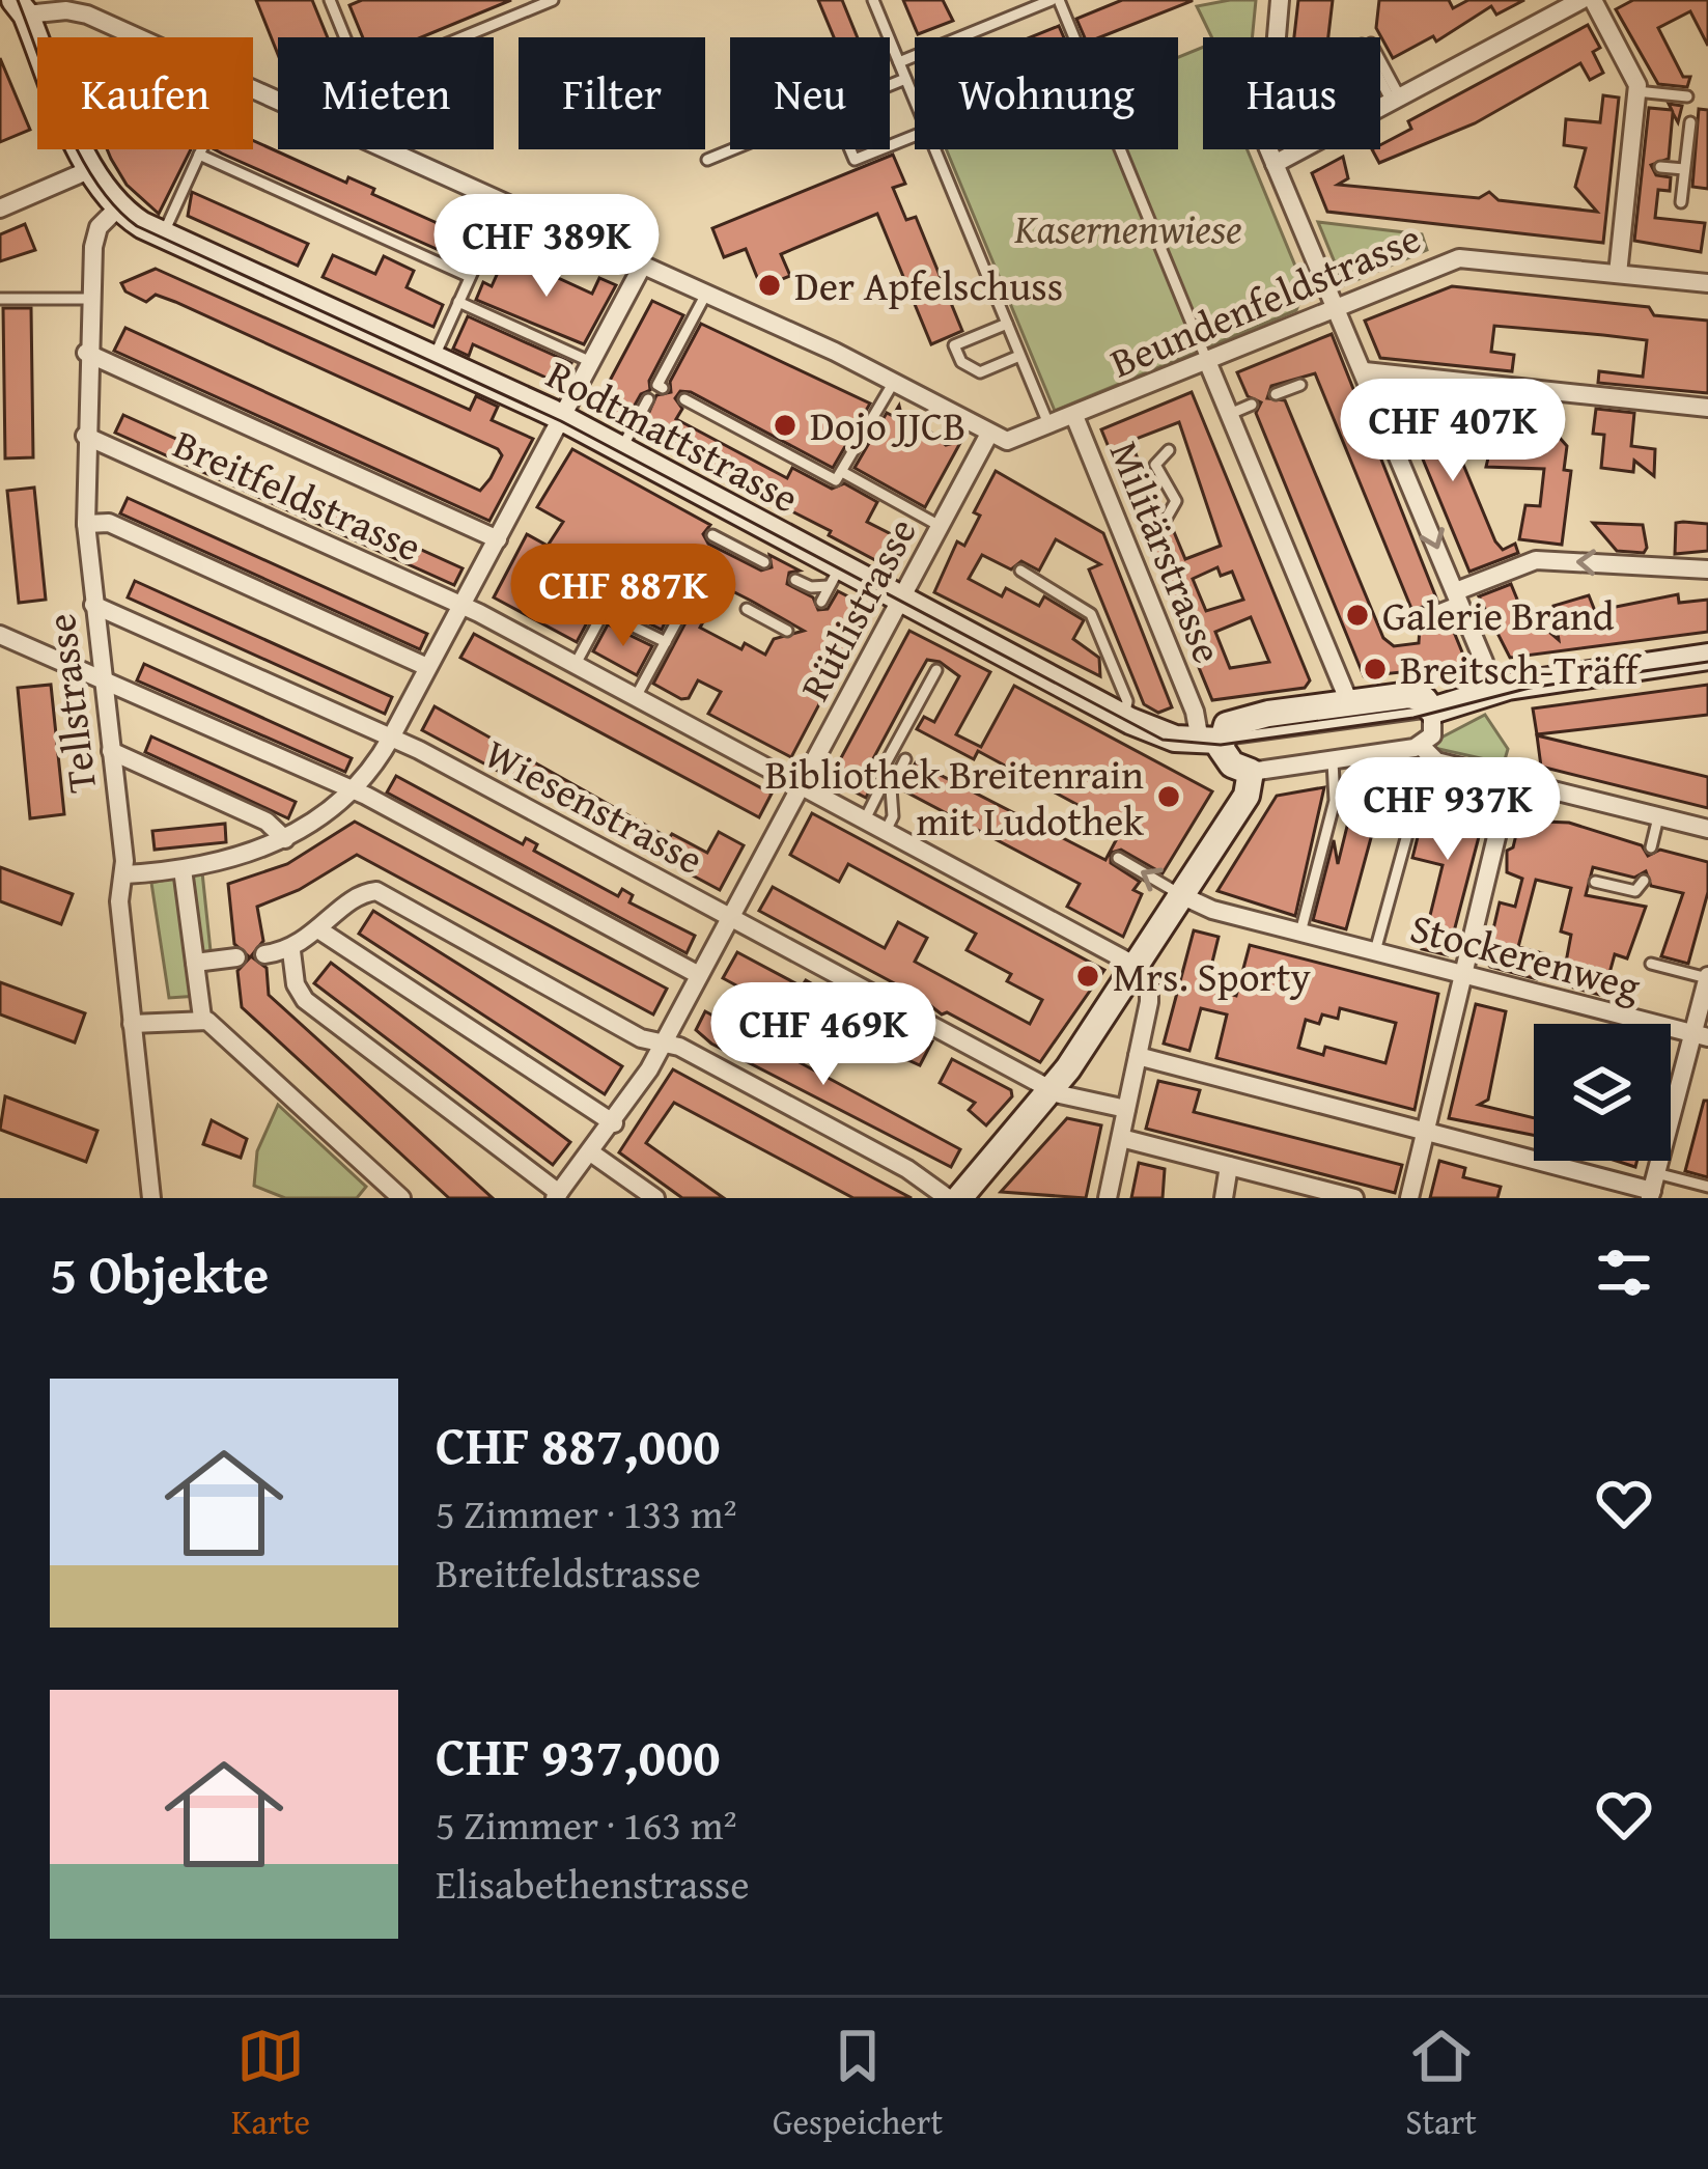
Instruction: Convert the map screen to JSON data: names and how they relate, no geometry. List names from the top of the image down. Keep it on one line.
{"streets":{"street":["Beundenfeldstrasse","Rodtmattstrasse","Breitfeldstrasse","Militärstrasse","Rütlistrasse","Tellstrasse","Wiesenstrasse","Stockerenweg"]},"crossings":[["Beundenfeldstrasse","Militärstrasse"],["Rodtmattstrasse","Militärstrasse"],["Rodtmattstrasse","Rütlistrasse"],["Rodtmattstrasse","Tellstrasse"],["Breitfeldstrasse","Rütlistrasse"],["Breitfeldstrasse","Tellstrasse"],["Militärstrasse","Rütlistrasse"],["Rütlistrasse","Wiesenstrasse"],["Tellstrasse","Wiesenstrasse"]],"parks":["Kasernenwiese"],"places":["Der Apfelschuss","Dojo JJCB","Galerie Brand","Breitsch-Träff","Bibliothek Breitenrain mit Ludothek","Mrs. Sporty"],"page":{"chip":["Kaufen","Mieten","Filter","Neu","Wohnung","Haus"],"price":["CHF 389K","CHF 407K","CHF 887K","CHF 937K","CHF 469K"],"heading":"5 Objekte","list":[{"name":"CHF 887,000","note":"5 Zimmer · 133 m² · Breitfeldstrasse"},{"name":"CHF 937,000","note":"5 Zimmer · 163 m² · Elisabethenstrasse"}],"tabs":["Karte","Gespeichert","Start"]}}
